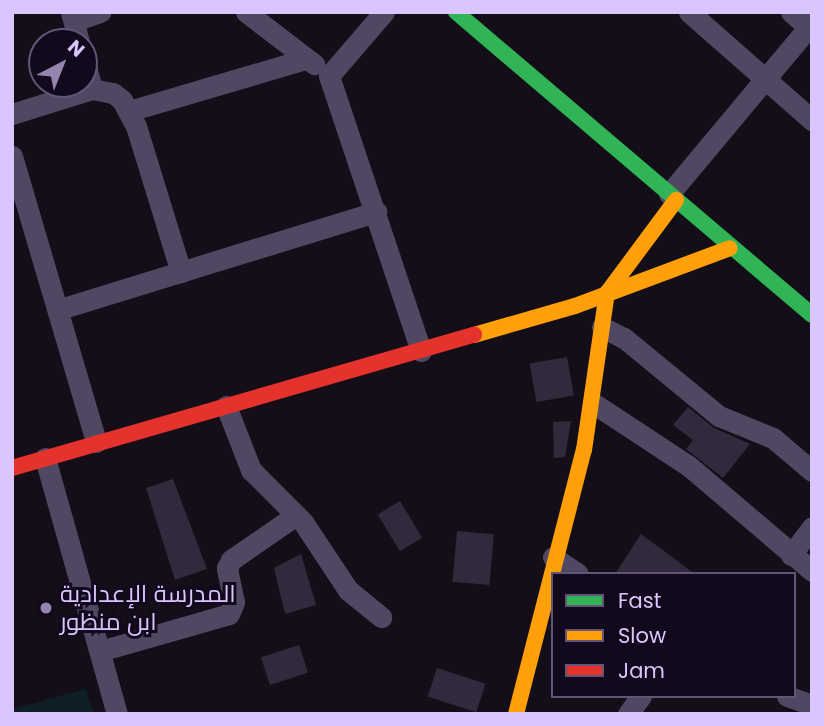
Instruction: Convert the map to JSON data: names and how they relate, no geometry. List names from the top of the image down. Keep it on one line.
{"places":["المدرسة الإعدادية ابن منظور"],"legend":["Fast","Slow","Jam"],"north":"top right"}
